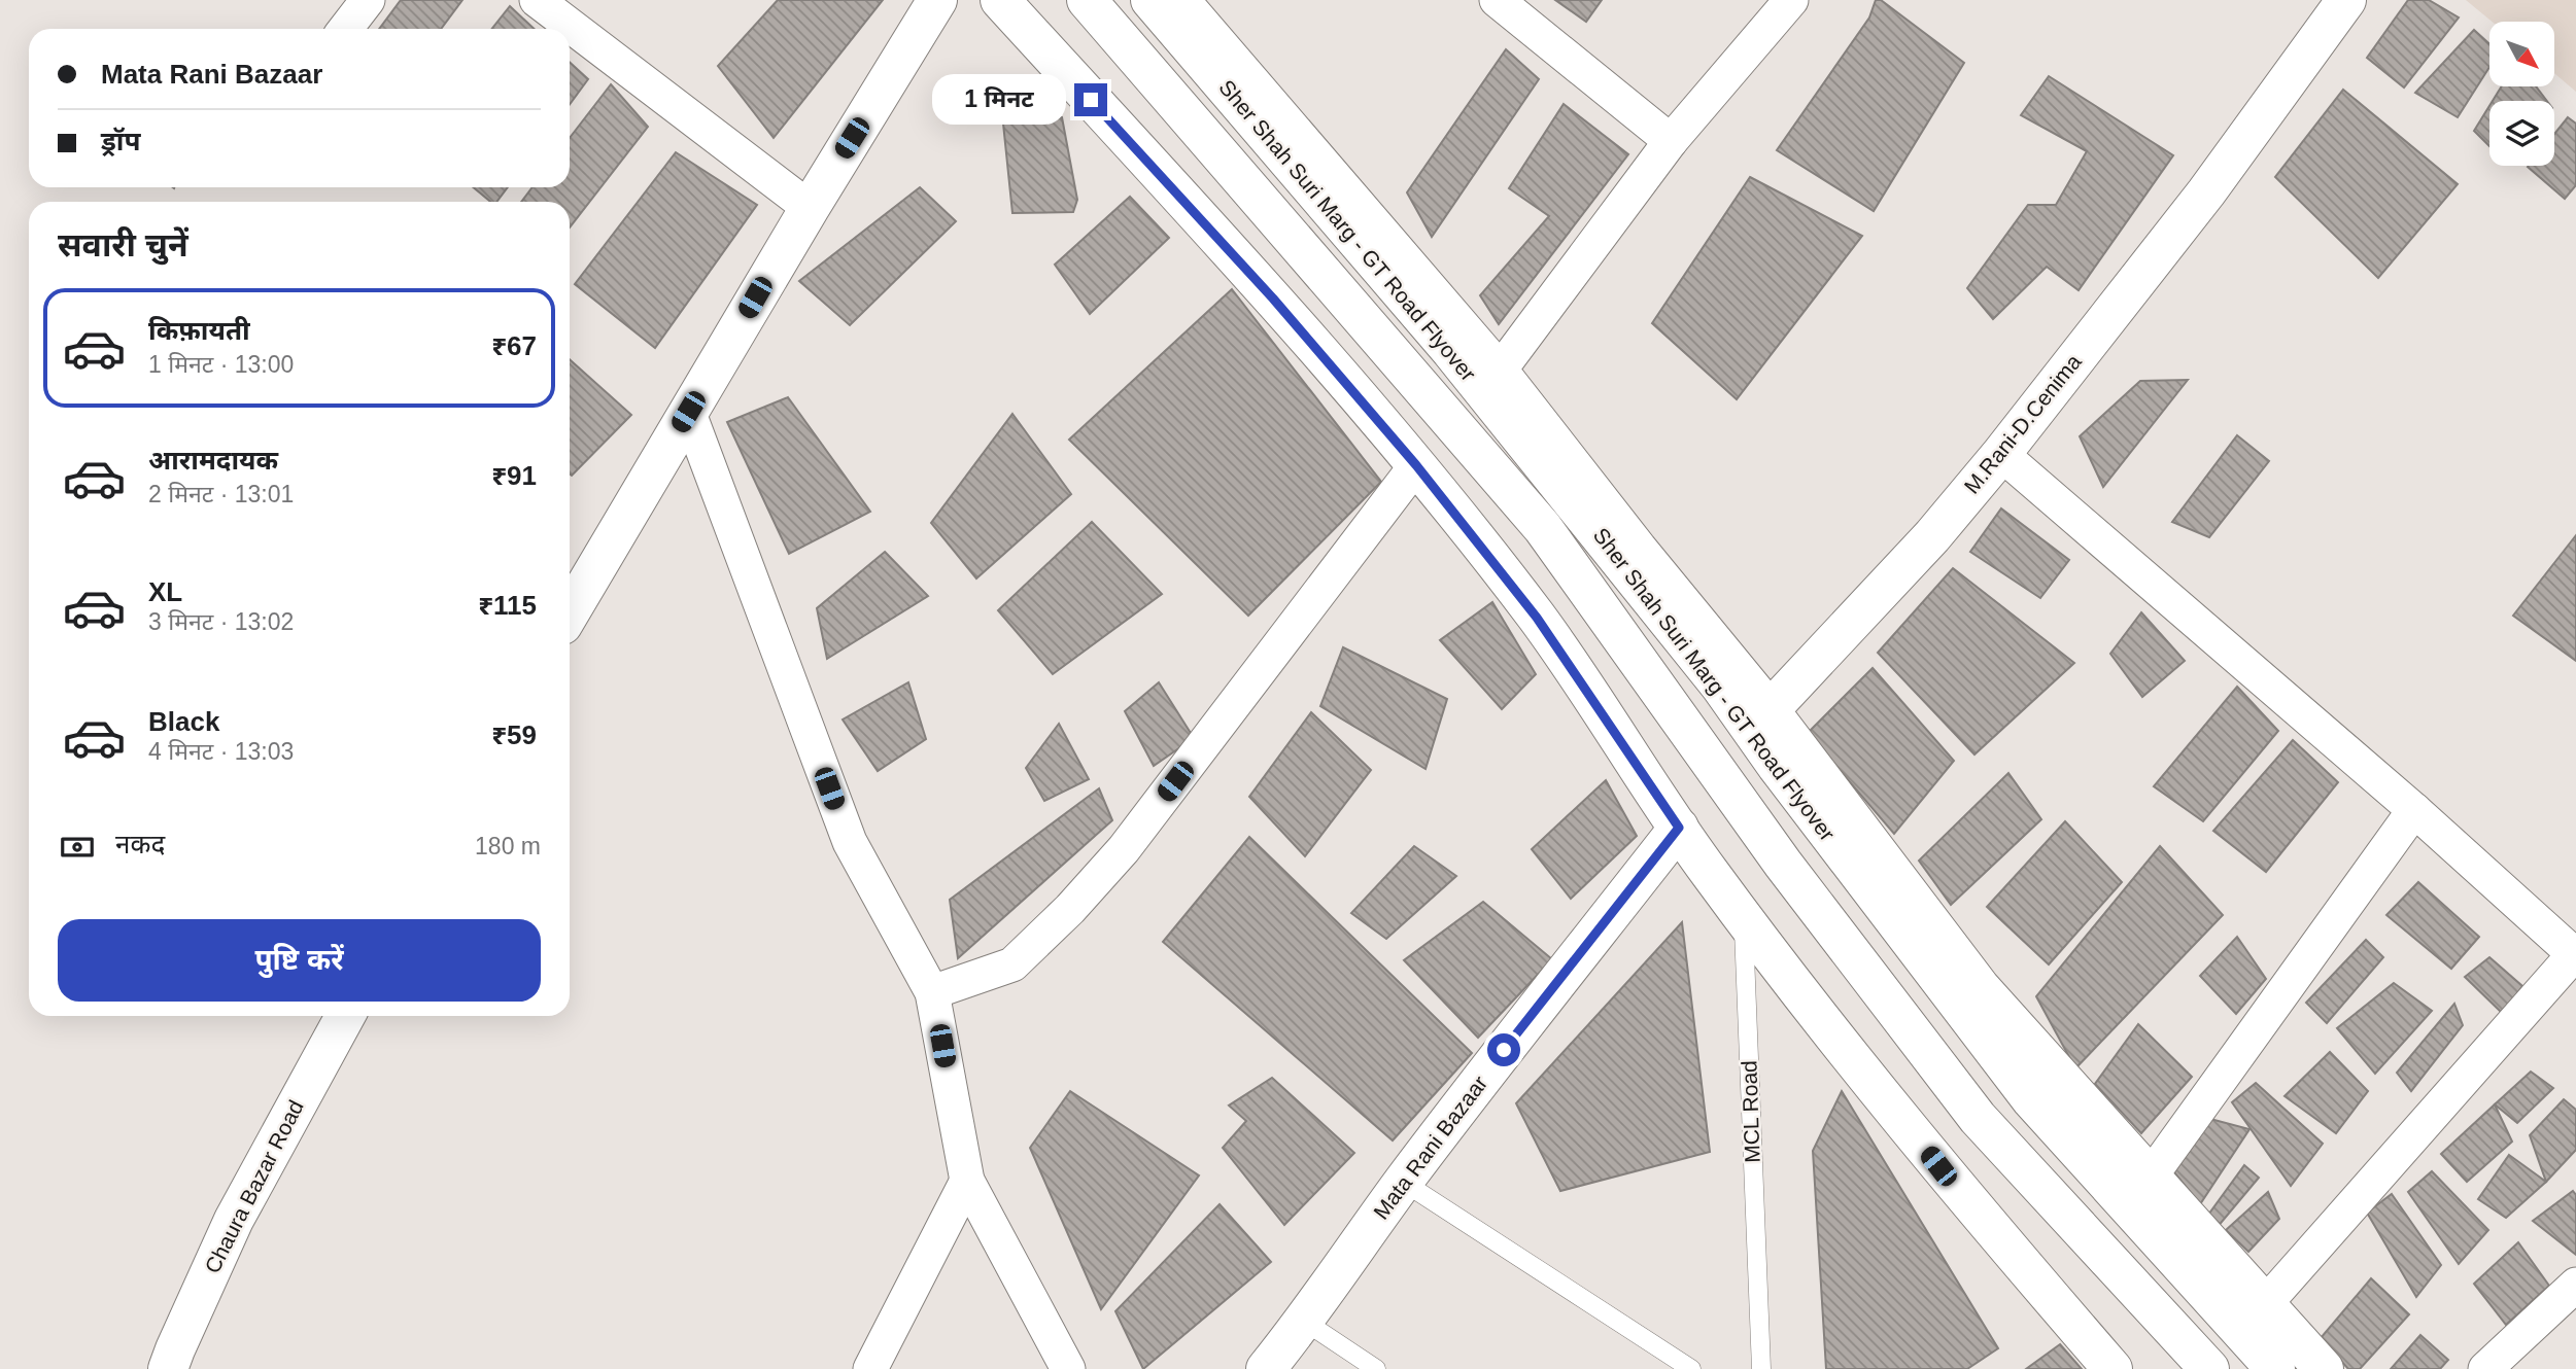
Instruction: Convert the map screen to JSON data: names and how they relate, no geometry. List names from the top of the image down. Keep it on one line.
{"streets":{"street":["Sher Shah Suri Marg - GT Road Flyover","M.Rani-D.Cenima","Mata Rani Bazaar","Chaura Bazar Road"],"lane":["MCL Road"]},"north":"bottom right","page":{"banner":["Mata Rani Bazaar","ड्रॉप"],"bubble":"1 मिनट","heading":"सवारी चुनें","list":[{"name":"किफ़ायती","note":"1 मिनट · 13:00","value":"₹67"},{"name":"आरामदायक","note":"2 मिनट · 13:01","value":"₹91"},{"name":"XL","note":"3 मिनट · 13:02","value":"₹115"},{"name":"Black","note":"4 मिनट · 13:03","value":"₹59"}],"pay":["नकद","180 m"],"buttons":"पुष्टि करें"}}
